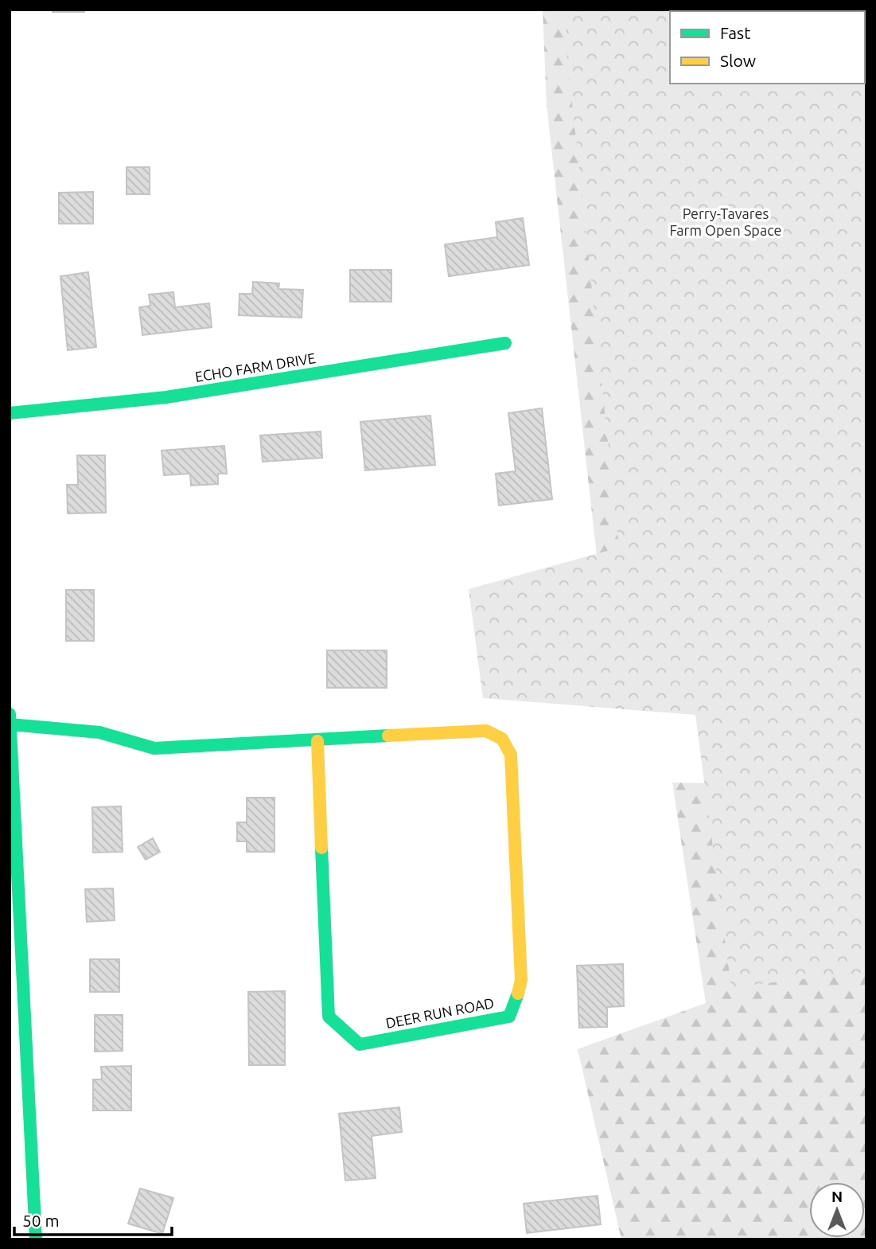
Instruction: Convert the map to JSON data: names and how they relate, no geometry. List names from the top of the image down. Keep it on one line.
{"streets":{"street":["ECHO FARM DRIVE","DEER RUN ROAD"]},"parks":["Perry-Tavares Farm Open Space"],"legend":["Fast","Slow"],"scale_bar":"50 m","north":"top"}
